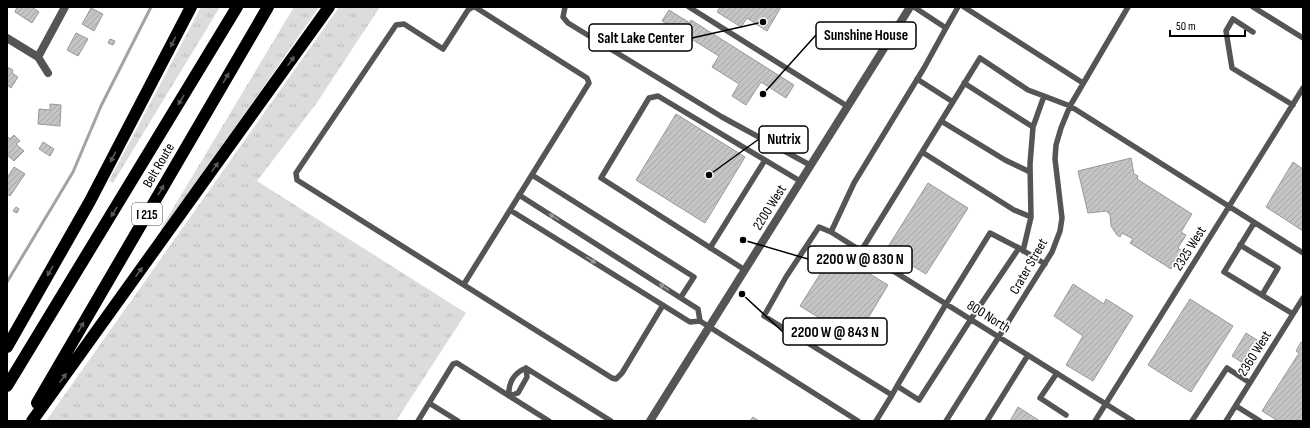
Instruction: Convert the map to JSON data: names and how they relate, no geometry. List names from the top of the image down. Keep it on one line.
{"streets":{"highway":["Belt Route","I 215"],"street":["2200 West"],"lane":["2325 West","Crater Street","800 North","2360 West"]},"crossings":[["2325 West","800 North"],["Crater Street","800 North"]],"places":["Salt Lake Center","Sunshine House","Nutrix","2200 W @ 830 N","2200 W @ 843 N"],"scale_bar":"50 m"}
